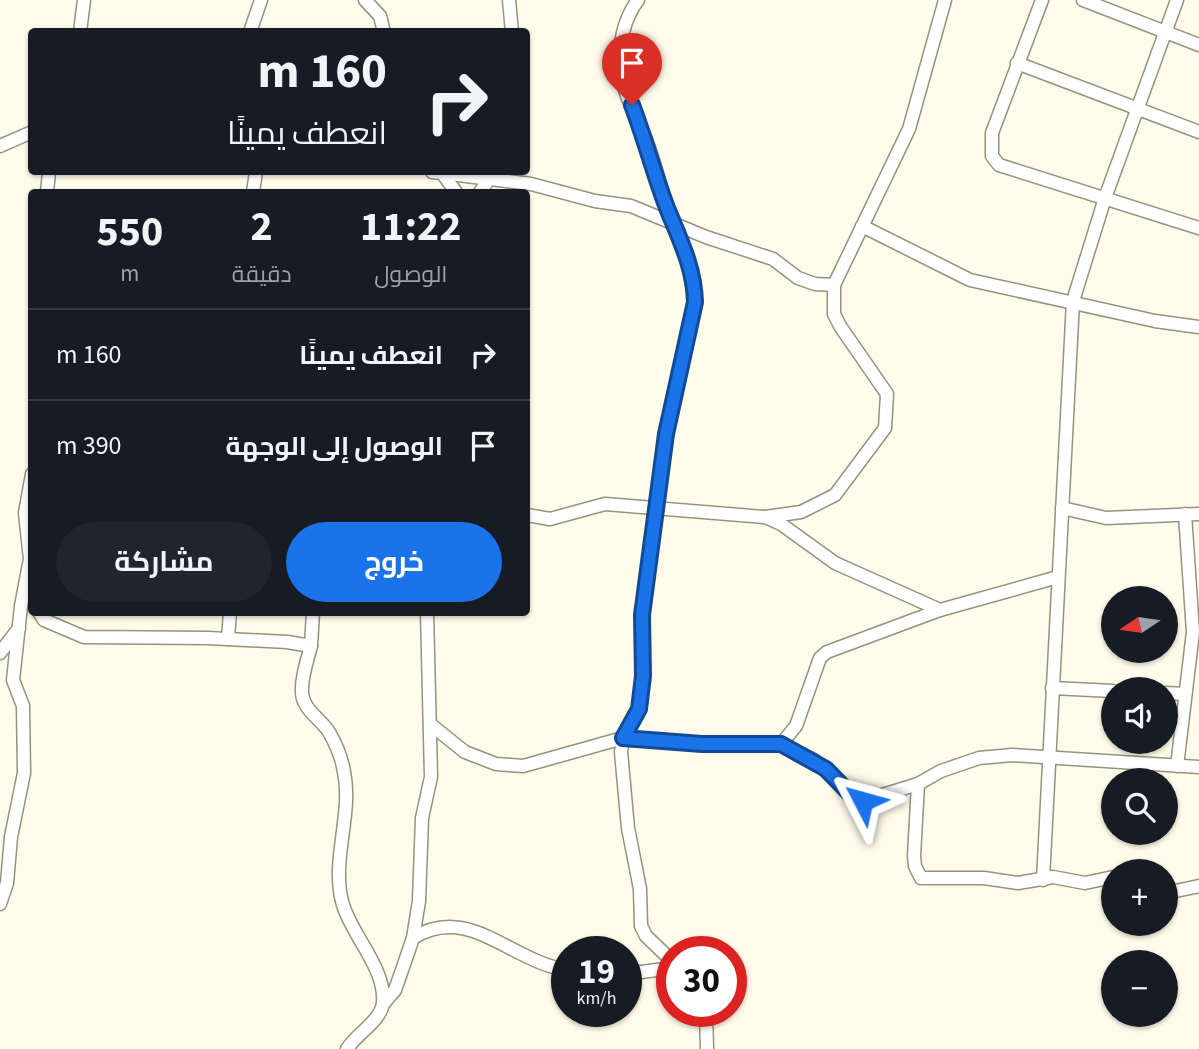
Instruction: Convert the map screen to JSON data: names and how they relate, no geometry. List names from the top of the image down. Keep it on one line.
{"north":"left","page":{"turn":["160 m","انعطف يمينًا"],"eta":["11:22","الوصول","2","دقيقة","550","m"],"list":[{"name":"انعطف يمينًا","value":"160 m"},{"name":"الوصول إلى الوجهة","value":"390 m"}],"buttons":["خروج","مشاركة"],"map_buttons":["+","−"],"speed":"19 km/h","limit":"30"}}
